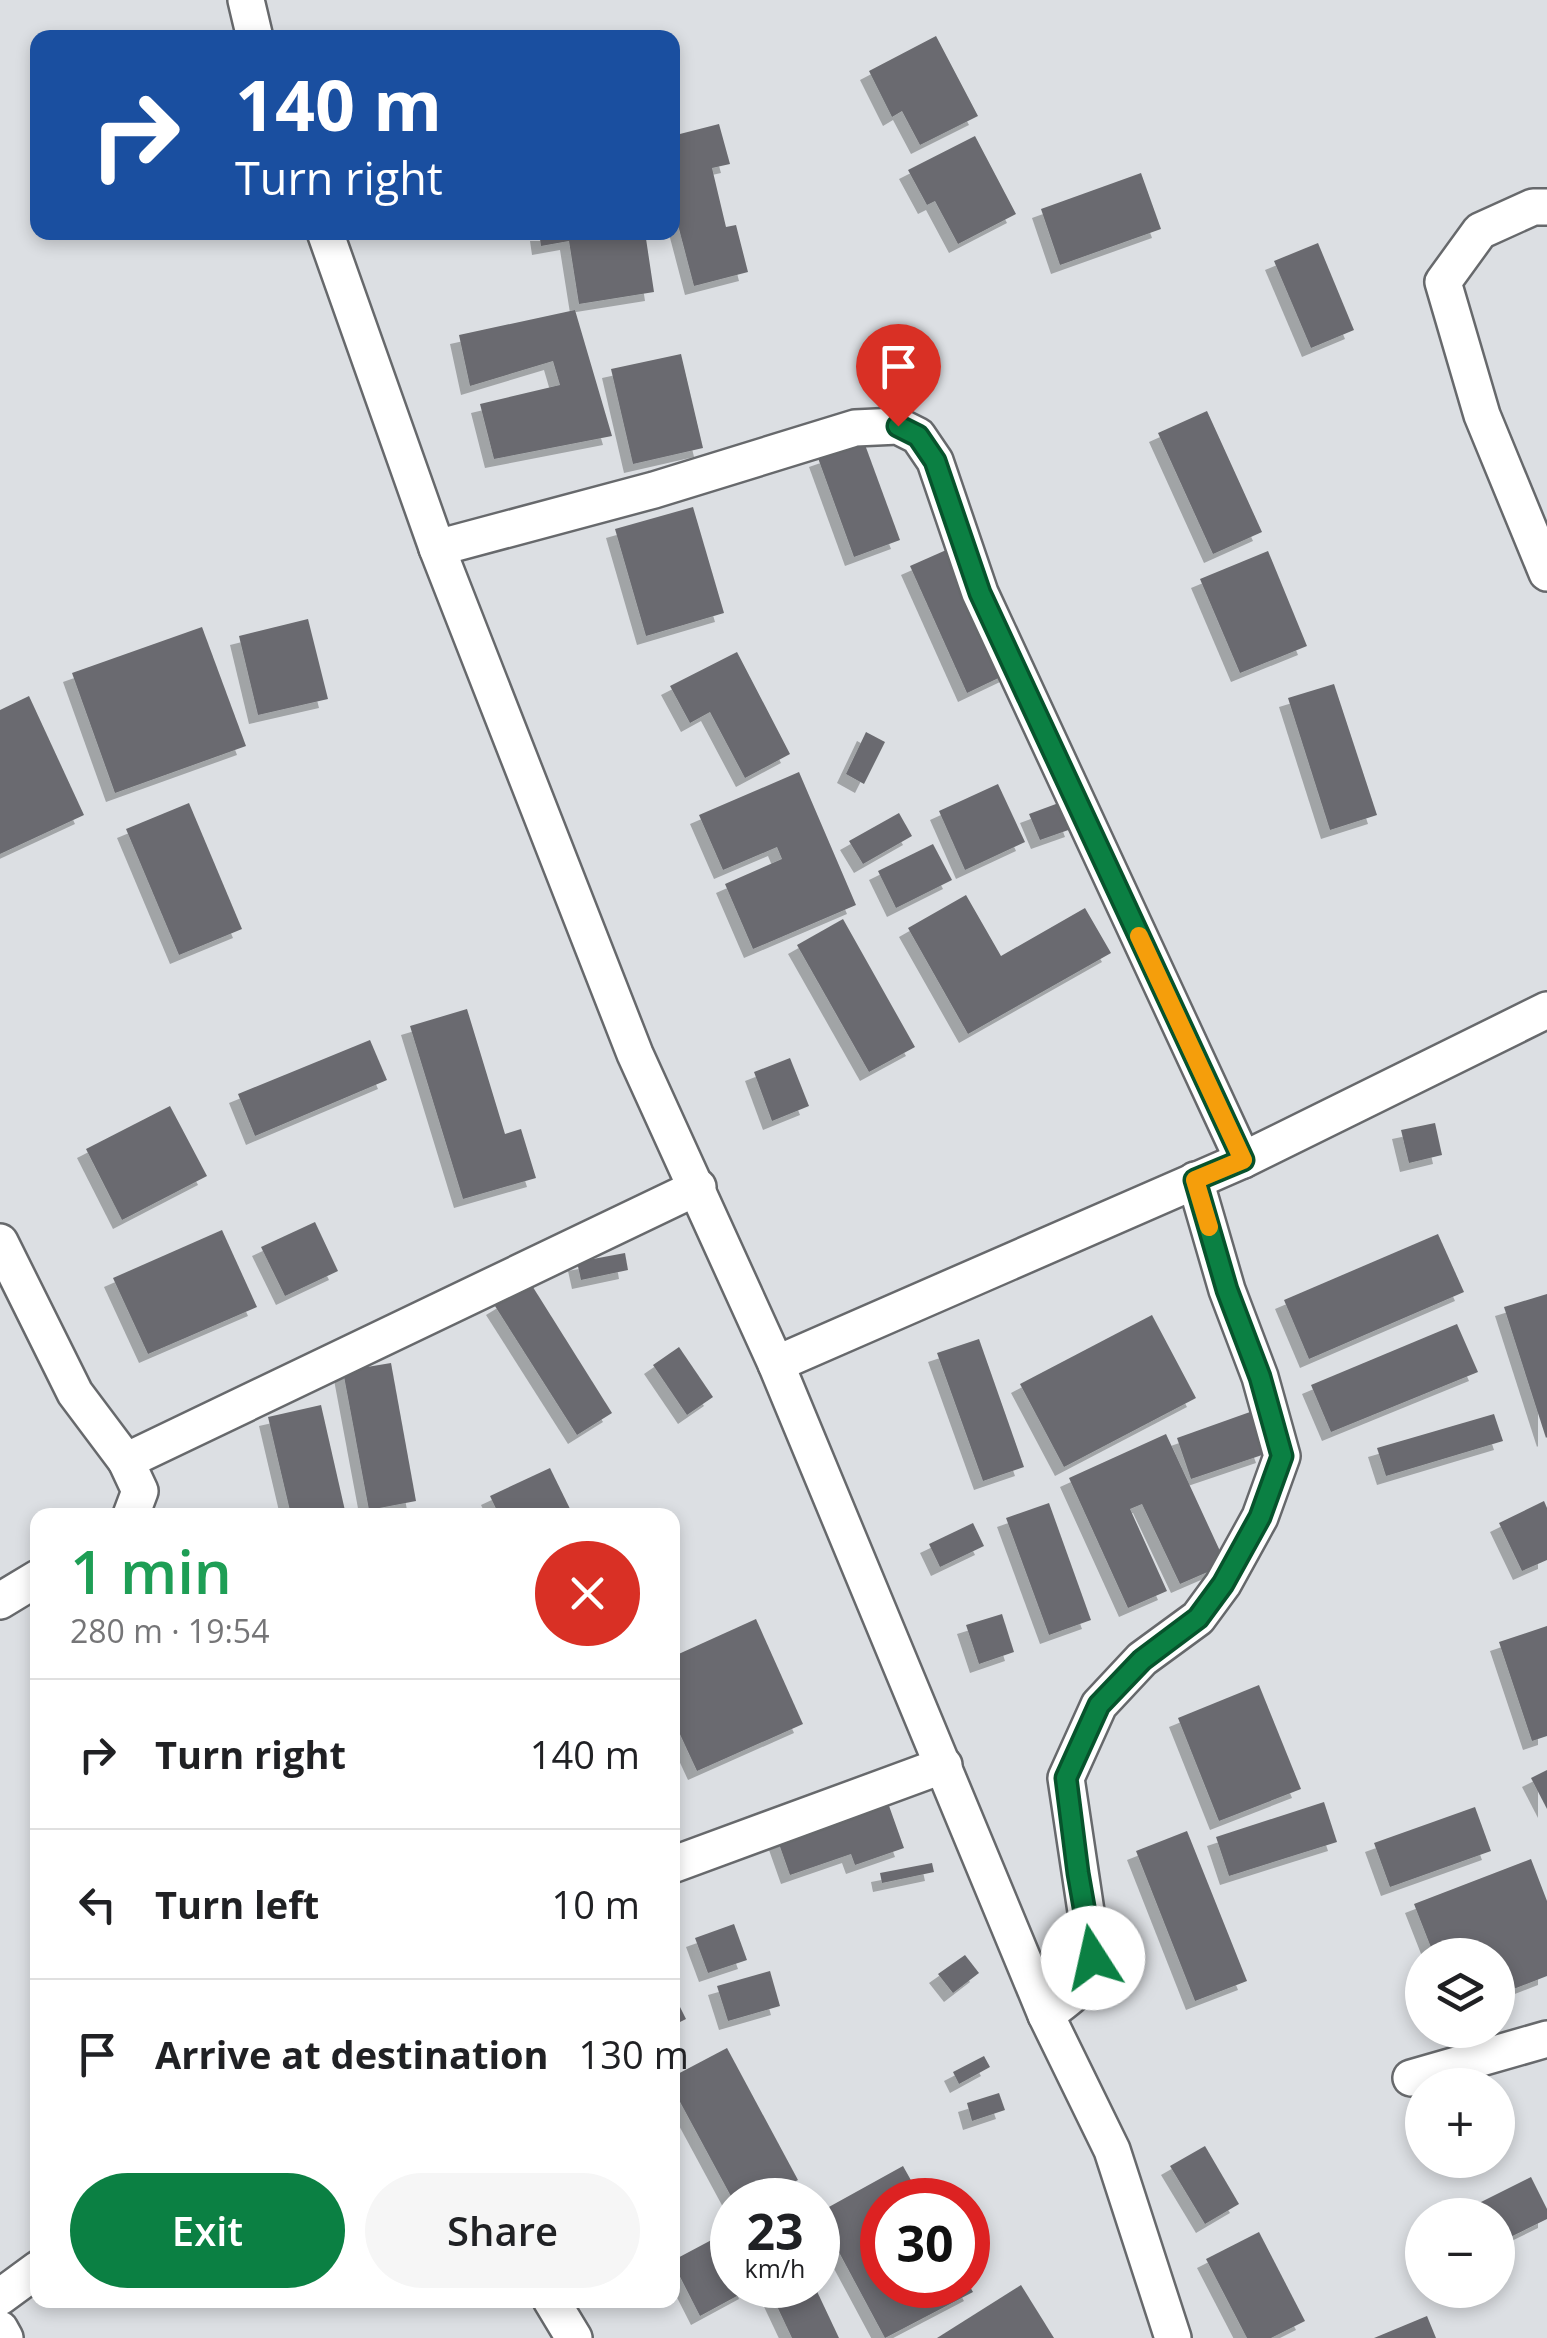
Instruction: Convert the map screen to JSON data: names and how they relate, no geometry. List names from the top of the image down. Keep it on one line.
{"page":{"turn":["140 m","Turn right"],"heading":["1 min","280 m · 19:54"],"list":[{"name":"Turn right","value":"140 m"},{"name":"Turn left","value":"10 m"},{"name":"Arrive at destination","value":"130 m"}],"map_buttons":["+","−"],"buttons":["Exit","Share"],"speed":"23 km/h","limit":"30"}}
